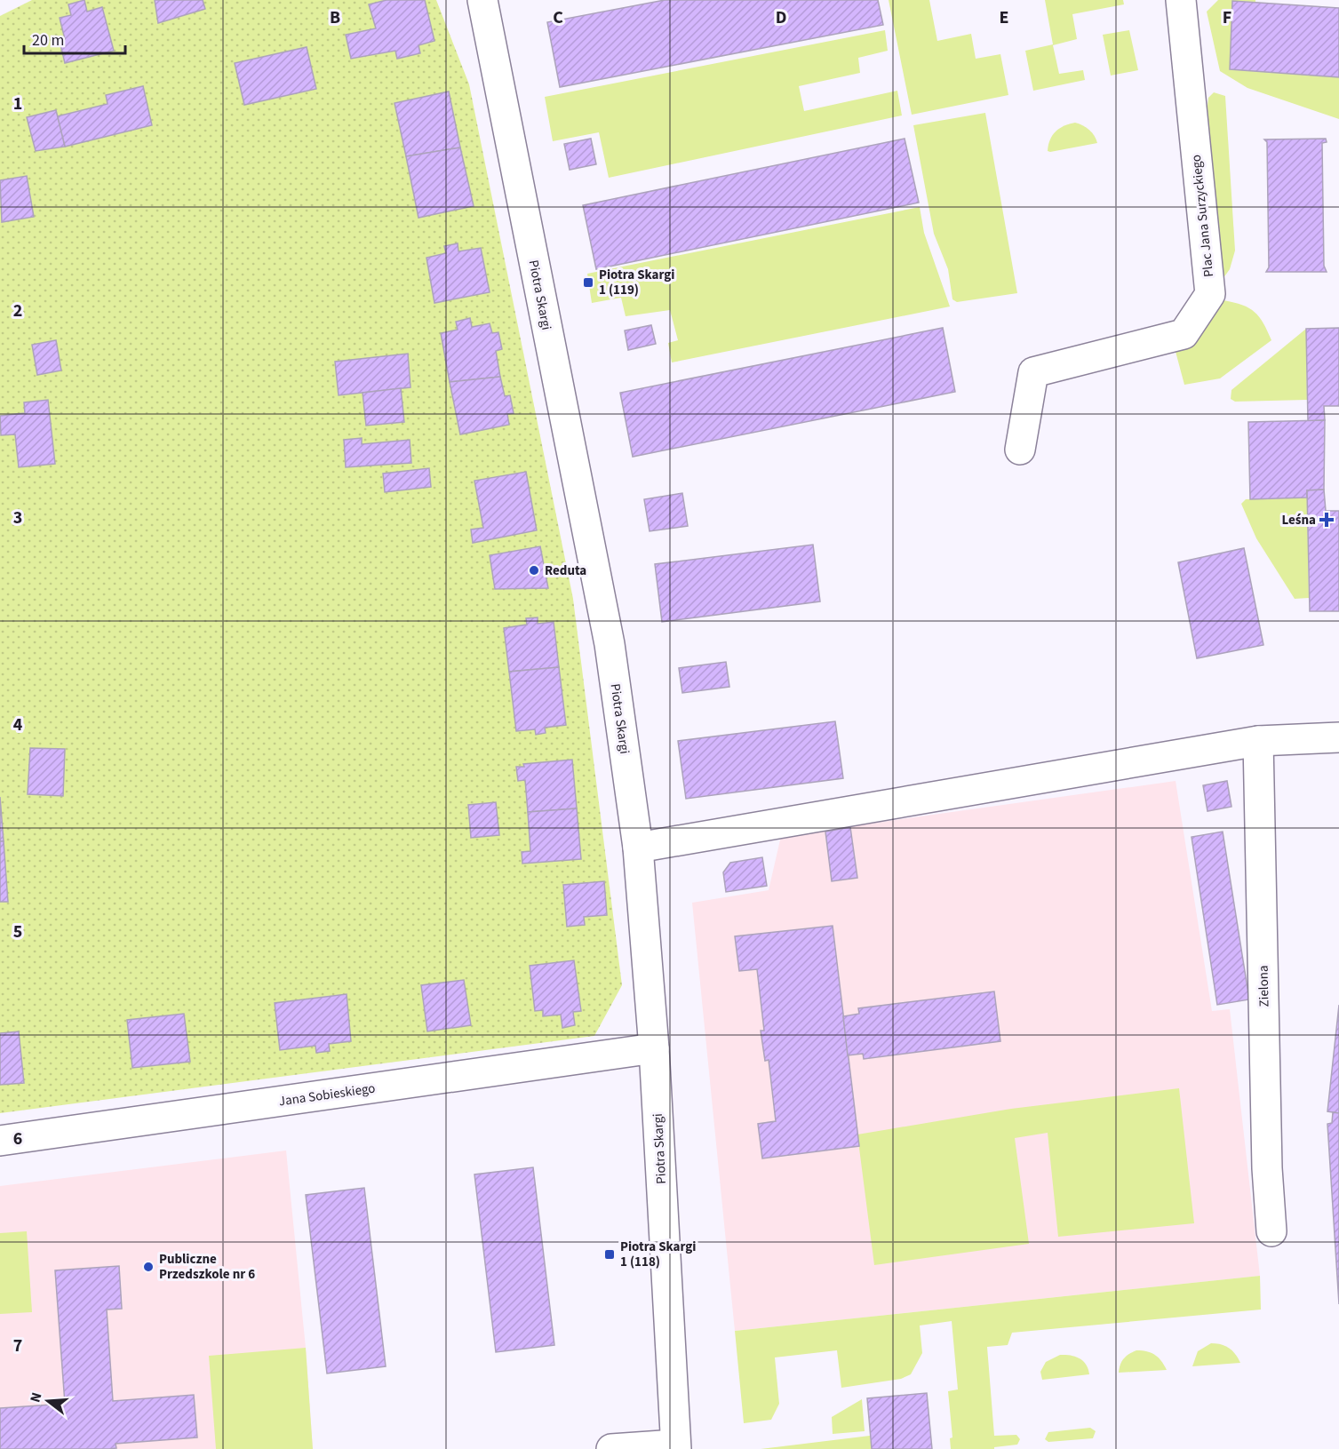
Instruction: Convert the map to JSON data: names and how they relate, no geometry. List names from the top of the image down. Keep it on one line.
{"streets":{"street":["Plac Jana Surzyckiego","Piotra Skargi","Zielona","Jana Sobieskiego"]},"crossings":[["Piotra Skargi","Jana Sobieskiego"]],"places":{"transit":["Piotra Skargi 1 (119)","Piotra Skargi 1 (118)"],"health":["Leśna"],"other":["Reduta","Publiczne Przedszkole nr 6"]},"scale_bar":"20 m","north":"left","grid":{"columns":["B","C","D","E","F"],"rows":["1","2","3","4","5","6","7"]}}
